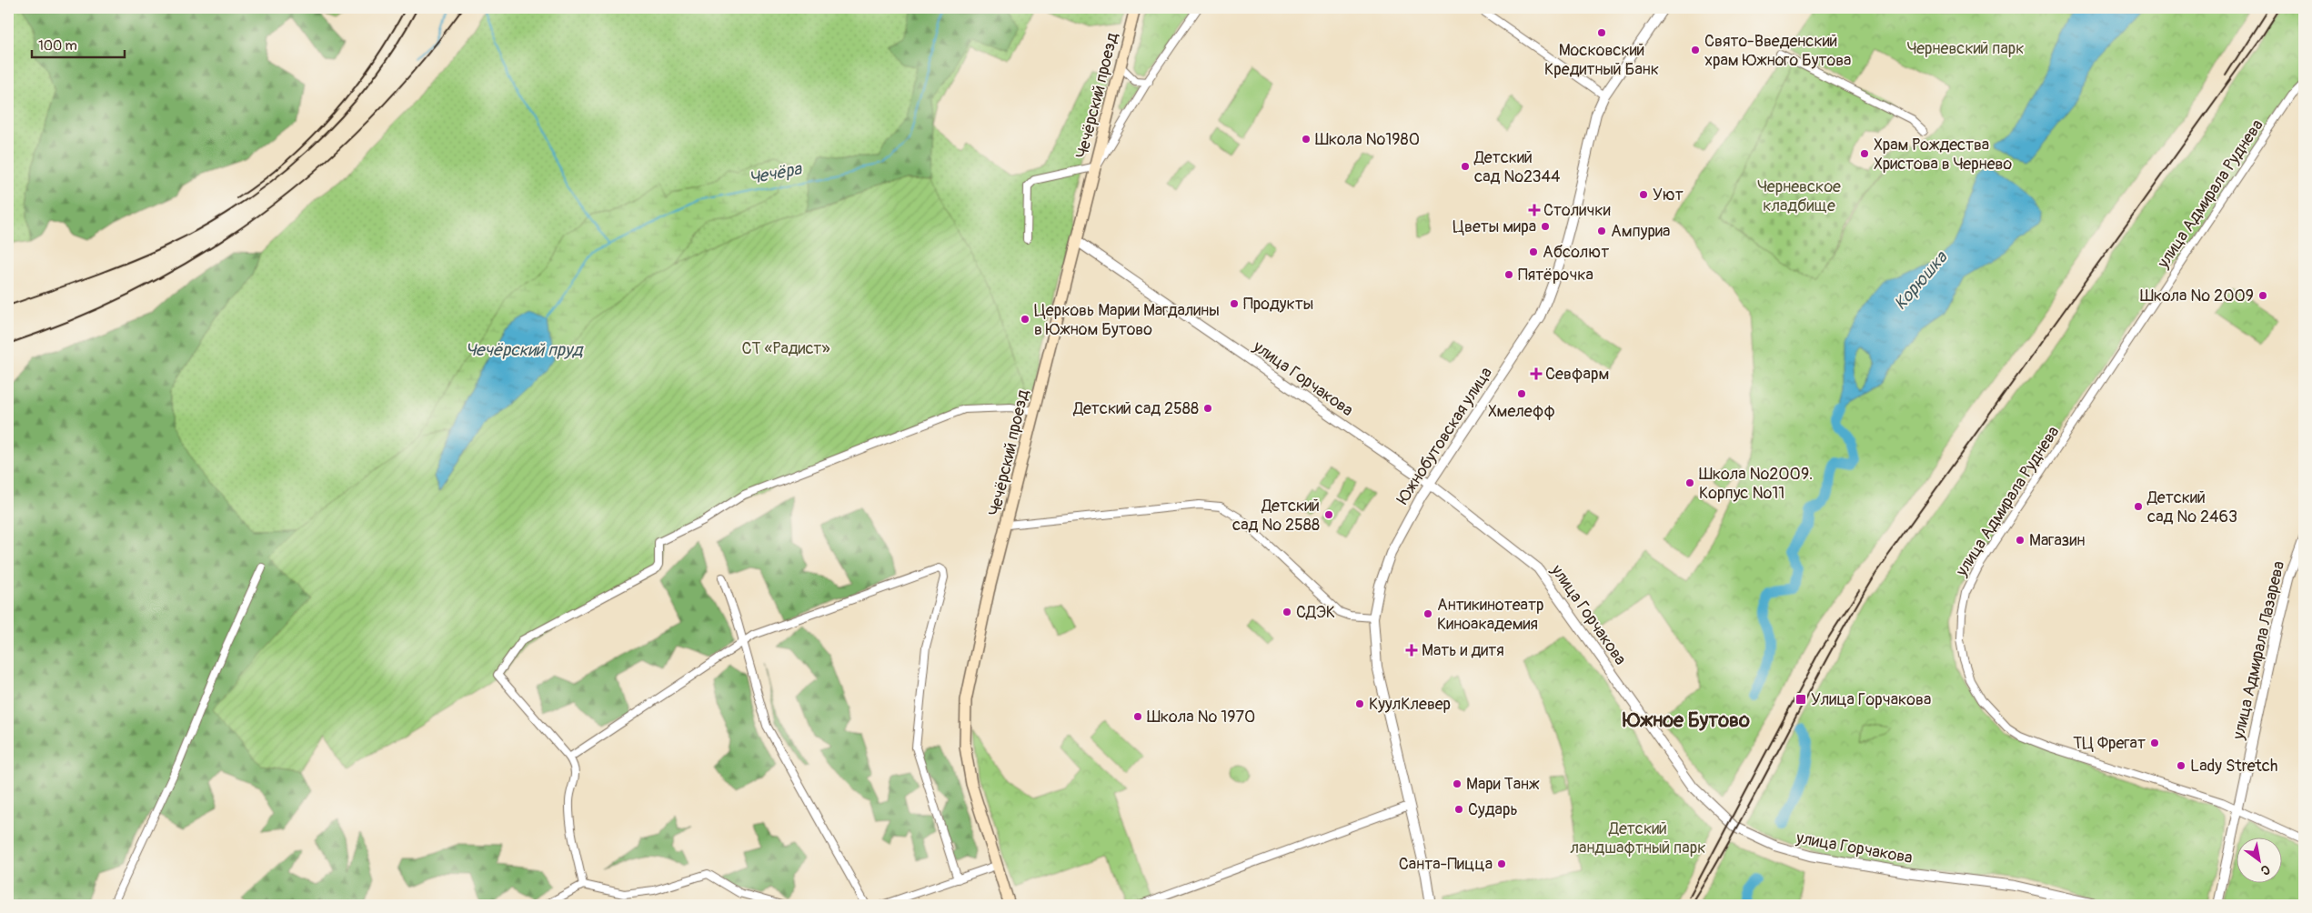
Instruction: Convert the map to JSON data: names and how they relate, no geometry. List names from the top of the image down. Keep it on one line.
{"streets":{"main road":["Чечёрский проезд"],"street":["улица Адмирала Руднева","улица Горчакова","Южнобутовская улица","улица Адмирала Лазарева"]},"crossings":[["Чечёрский проезд","улица Горчакова"],["улица Адмирала Руднева","улица Адмирала Лазарева"],["улица Горчакова","Южнобутовская улица"]],"districts":["Южное Бутово"],"water":["Чечёра","Корюшка","Чечёрский пруд"],"parks":["Черневский парк","Черневское кладбище","СТ «Радист»","Детский ландшафтный парк"],"places":{"other":["Московский Кредитный Банк","Свято-Введенский храм Южного Бутова","Школа №1980","Храм Рождества Христова в Чернево","Детский сад №2344","Уют","Цветы мира","Ампуриа","Абсолют","Пятёрочка","Школа № 2009","Продукты","Церковь Марии Магдалины в Южном Бутово","Хмелефф","Детский сад 2588","Школа №2009. Корпус №11","Детский сад № 2463","Детский сад № 2588","Магазин","СДЭК","Антикинотеатр Киноакадемия","КуулКлевер","Школа № 1970","ТЦ Фрегат","Lady Stretch","Мари Танж","Сударь","Санта-Пицца"],"health":["Столички","Севфарм","Мать и дитя"],"transit":["Улица Горчакова"]},"scale_bar":"100 m","north":"bottom right"}
